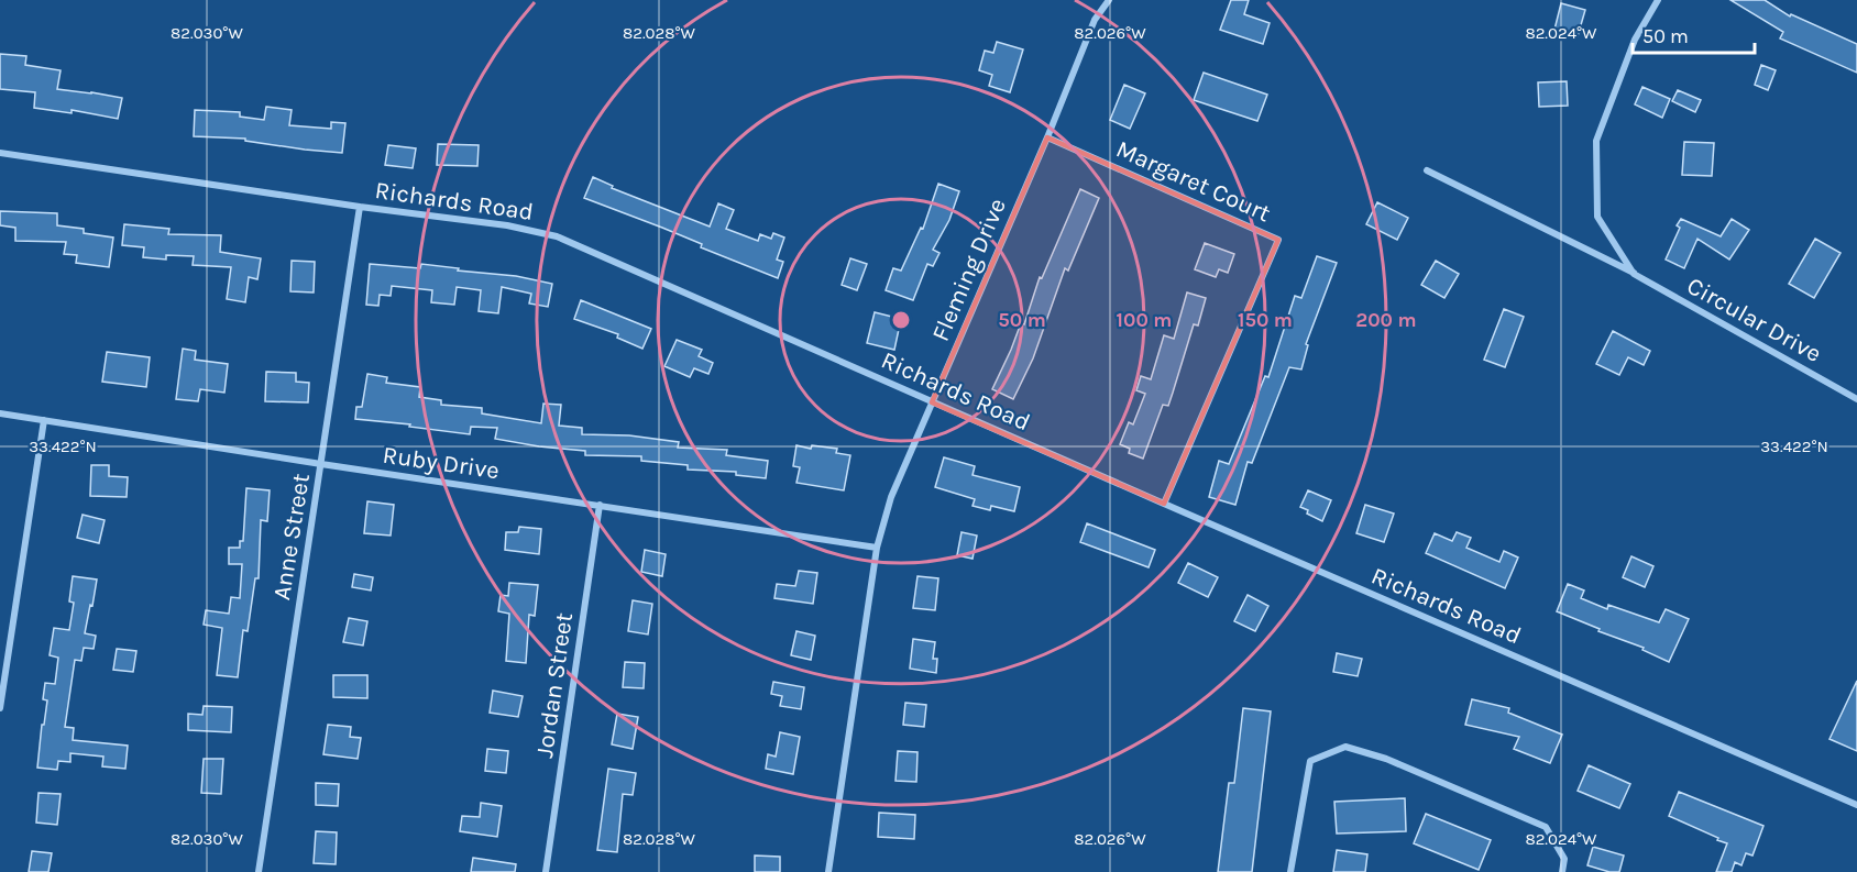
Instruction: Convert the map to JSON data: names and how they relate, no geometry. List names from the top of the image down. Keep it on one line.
{"streets":{"street":["Margaret Court","Richards Road","Fleming Drive","Circular Drive","Ruby Drive","Anne Street","Jordan Street"]},"crossings":[["Margaret Court","Richards Road"],["Margaret Court","Fleming Drive"],["Richards Road","Fleming Drive"],["Richards Road","Anne Street"],["Fleming Drive","Ruby Drive"],["Ruby Drive","Anne Street"],["Ruby Drive","Jordan Street"]],"scale_bar":"50 m","coordinates":["82.030°W","82.028°W","82.026°W","82.024°W","33.422°N"],"rings":["50 m","100 m","150 m","200 m"]}
